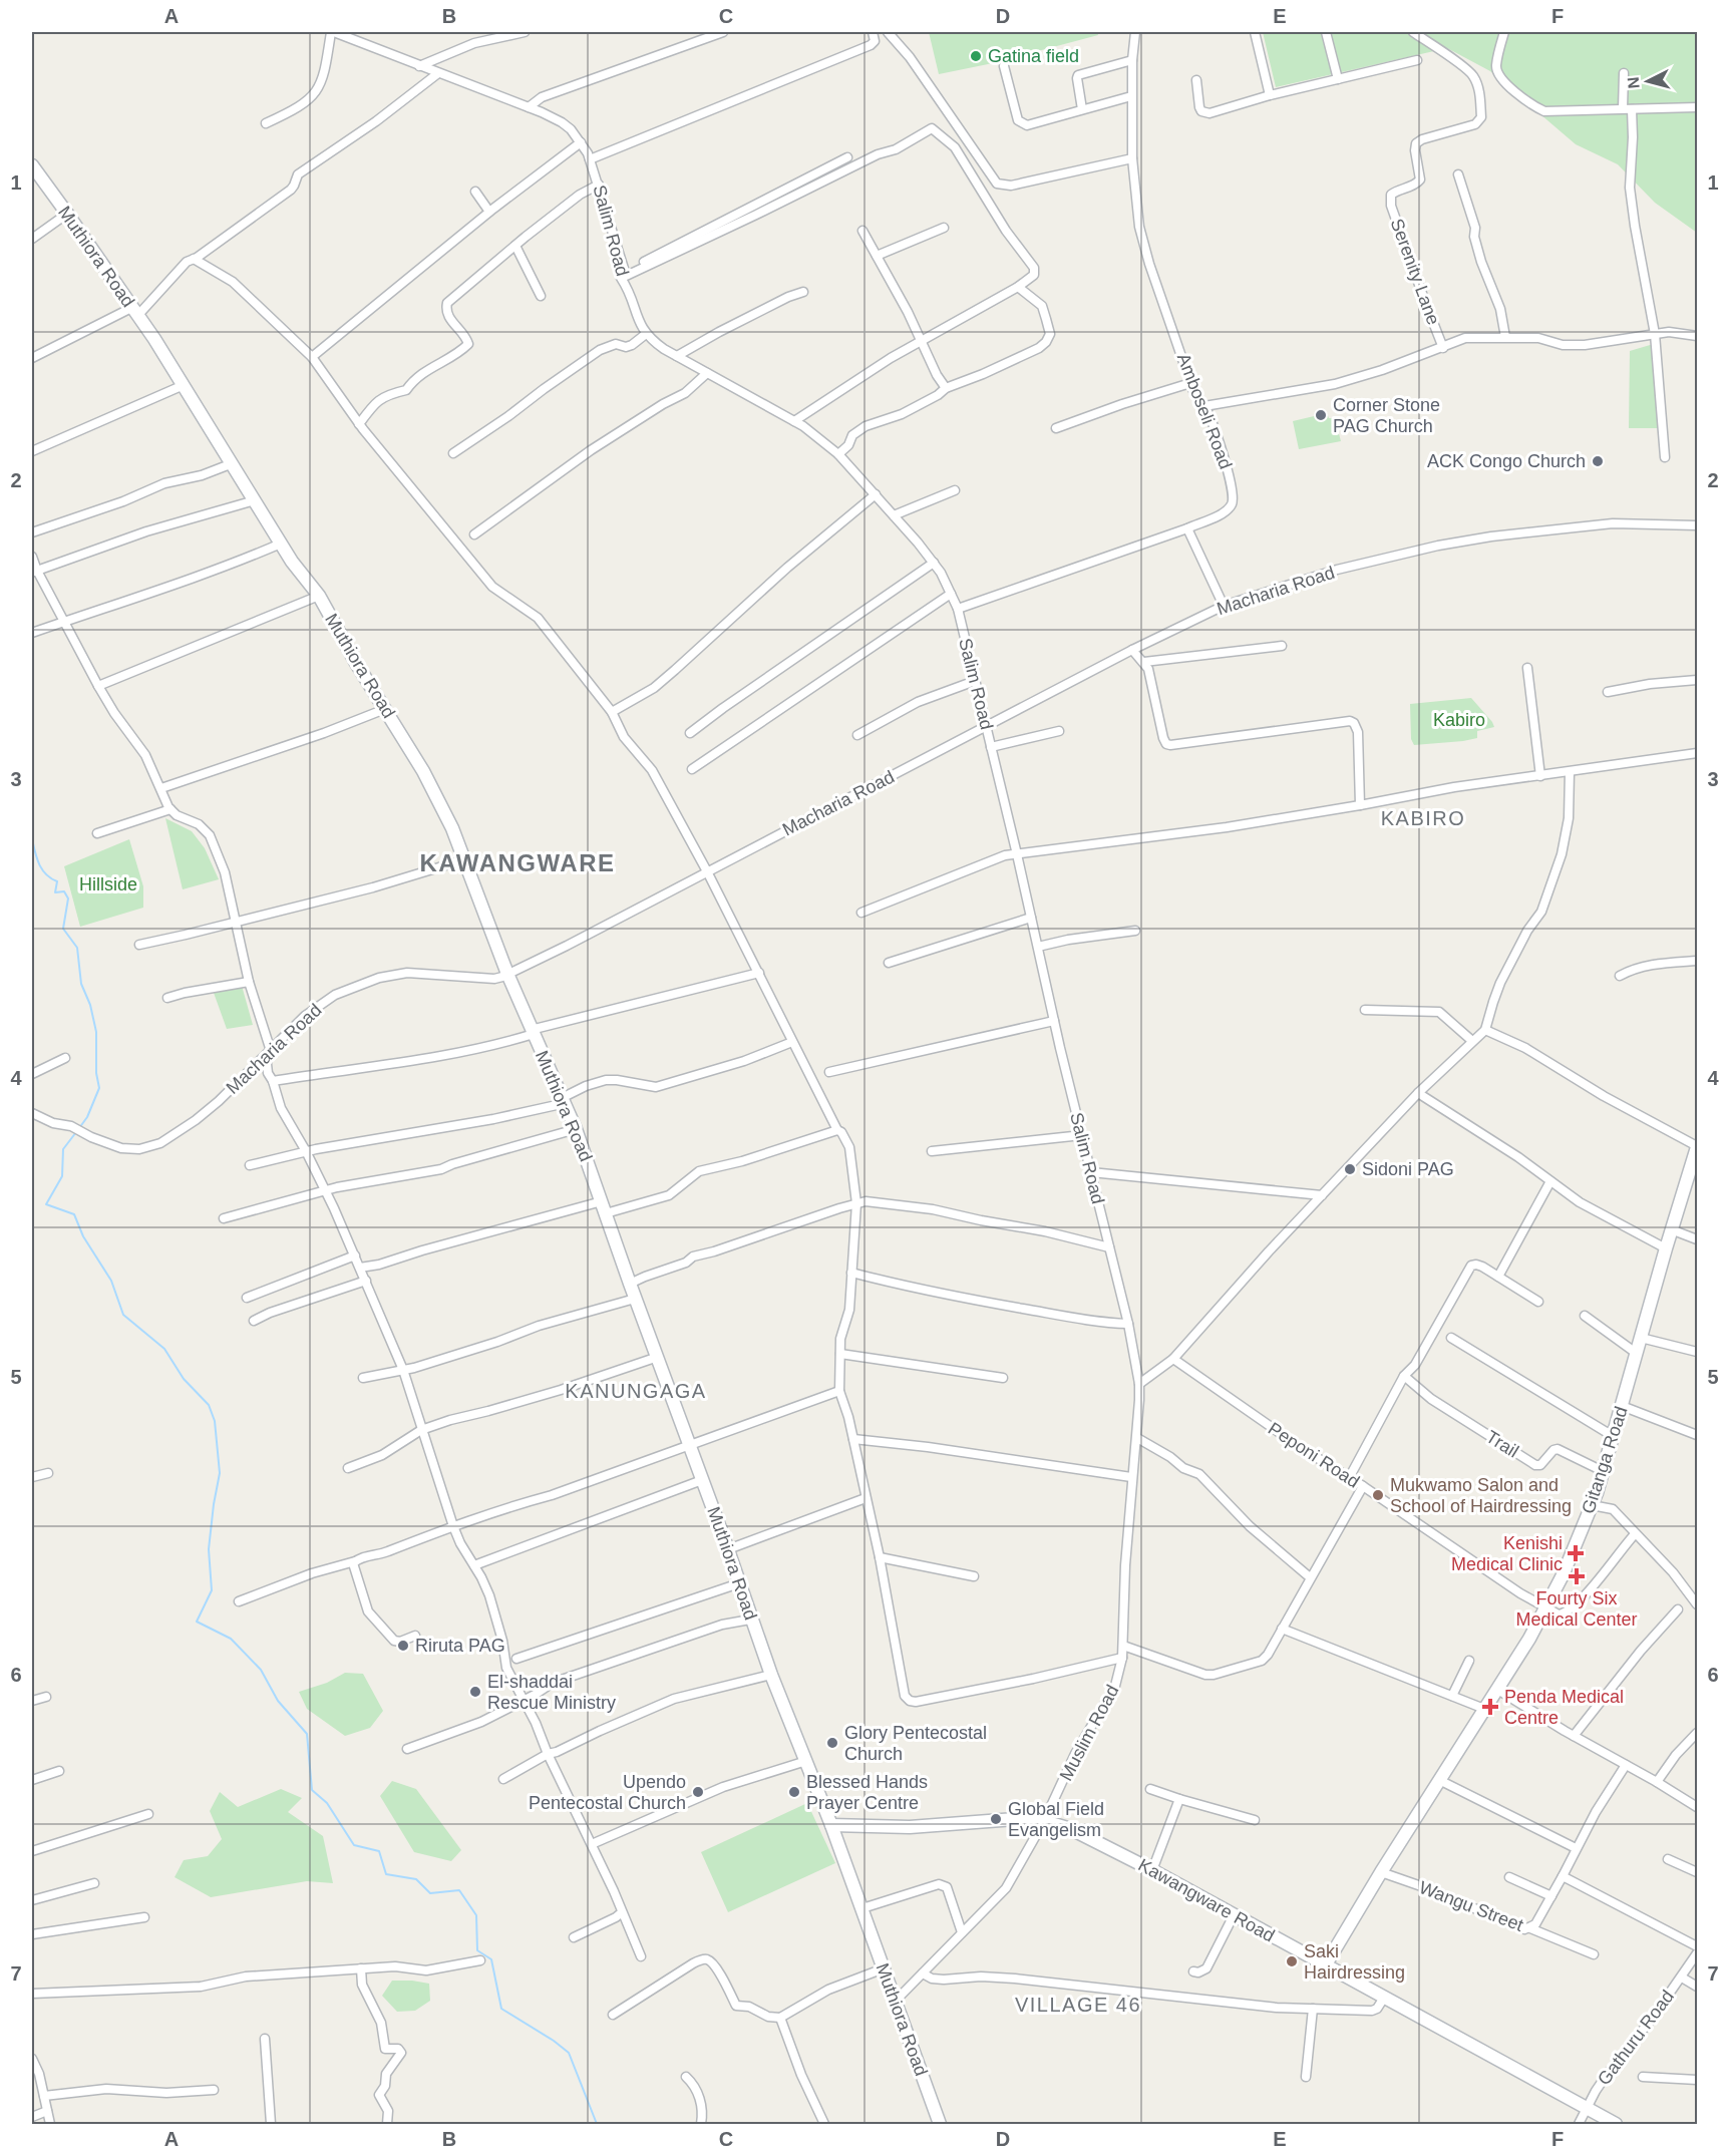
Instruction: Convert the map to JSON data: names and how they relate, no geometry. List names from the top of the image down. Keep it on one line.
{"streets":{"street":["Salim Road","Muthiora Road","Serenity Lane","Amboseli Road","Macharia Road","Trail","Peponi Road","Gitanga Road","Muslim Road","Kawangware Road","Wangu Street","Gathuru Road"]},"crossings":[["Salim Road","Amboseli Road"],["Salim Road","Macharia Road"],["Salim Road","Muslim Road"],["Muthiora Road","Macharia Road"],["Muthiora Road","Muslim Road"],["Muthiora Road","Kawangware Road"],["Trail","Gitanga Road"],["Peponi Road","Gitanga Road"],["Gitanga Road","Kawangware Road"],["Gitanga Road","Wangu Street"],["Muslim Road","Kawangware Road"],["Kawangware Road","Gathuru Road"]],"districts":["KABIRO","KAWANGWARE","KANUNGAGA","VILLAGE 46"],"parks":["Kabiro","Hillside"],"places":{"other":["Gatina field","Corner Stone PAG Church","ACK Congo Church","Sidoni PAG","Mukwamo Salon and School of Hairdressing","Riruta PAG","El-shaddai Rescue Ministry","Glory Pentecostal Church","Upendo Pentecostal Church","Blessed Hands Prayer Centre","Global Field Evangelism","Saki Hairdressing"],"health":["Kenishi Medical Clinic","Fourty Six Medical Center","Penda Medical Centre"]},"north":"left","grid":{"columns":["A","B","C","D","E","F"],"rows":["1","2","3","4","5","6","7"]}}
